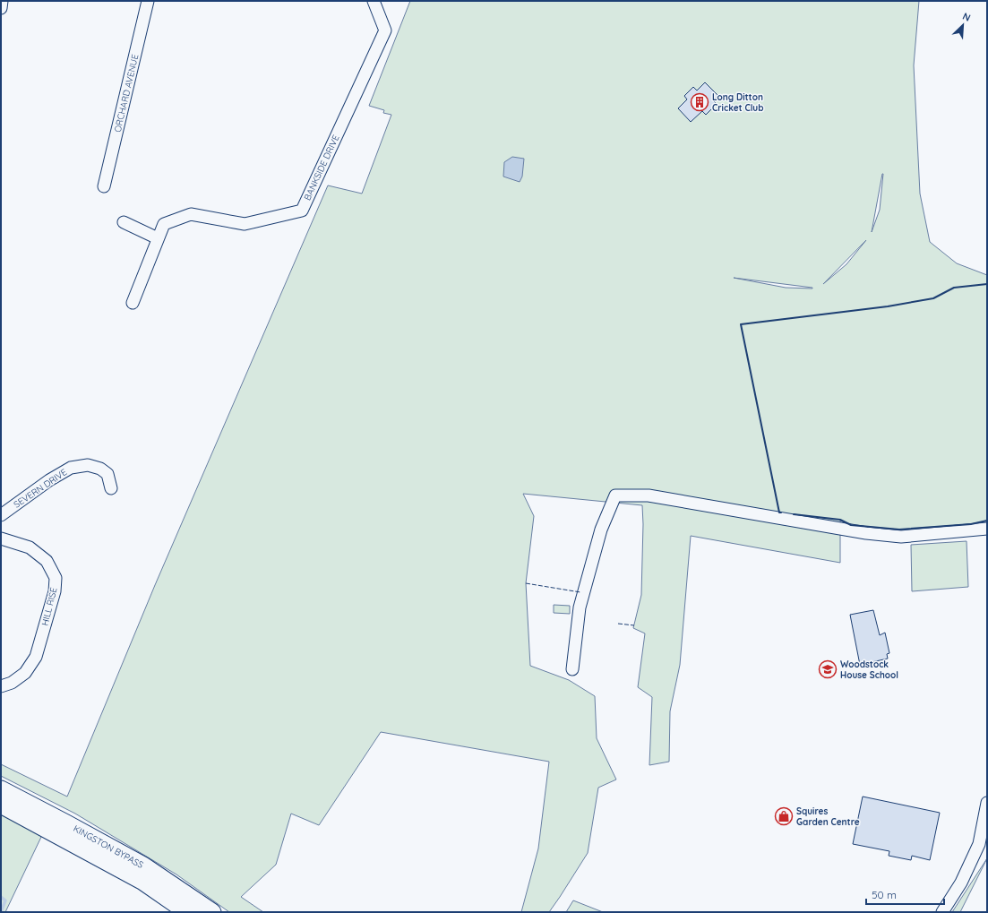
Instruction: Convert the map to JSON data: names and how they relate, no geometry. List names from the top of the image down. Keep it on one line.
{"streets":{"highway":["KINGSTON BYPASS"],"street":["ORCHARD AVENUE","BANKSIDE DRIVE","SEVERN DRIVE","HILL RISE"]},"places":{"building":["Long Ditton Cricket Club"],"school or university":["Woodstock House School"],"shop":["Squires Garden Centre"]},"scale_bar":"50 m","north":"top right"}
